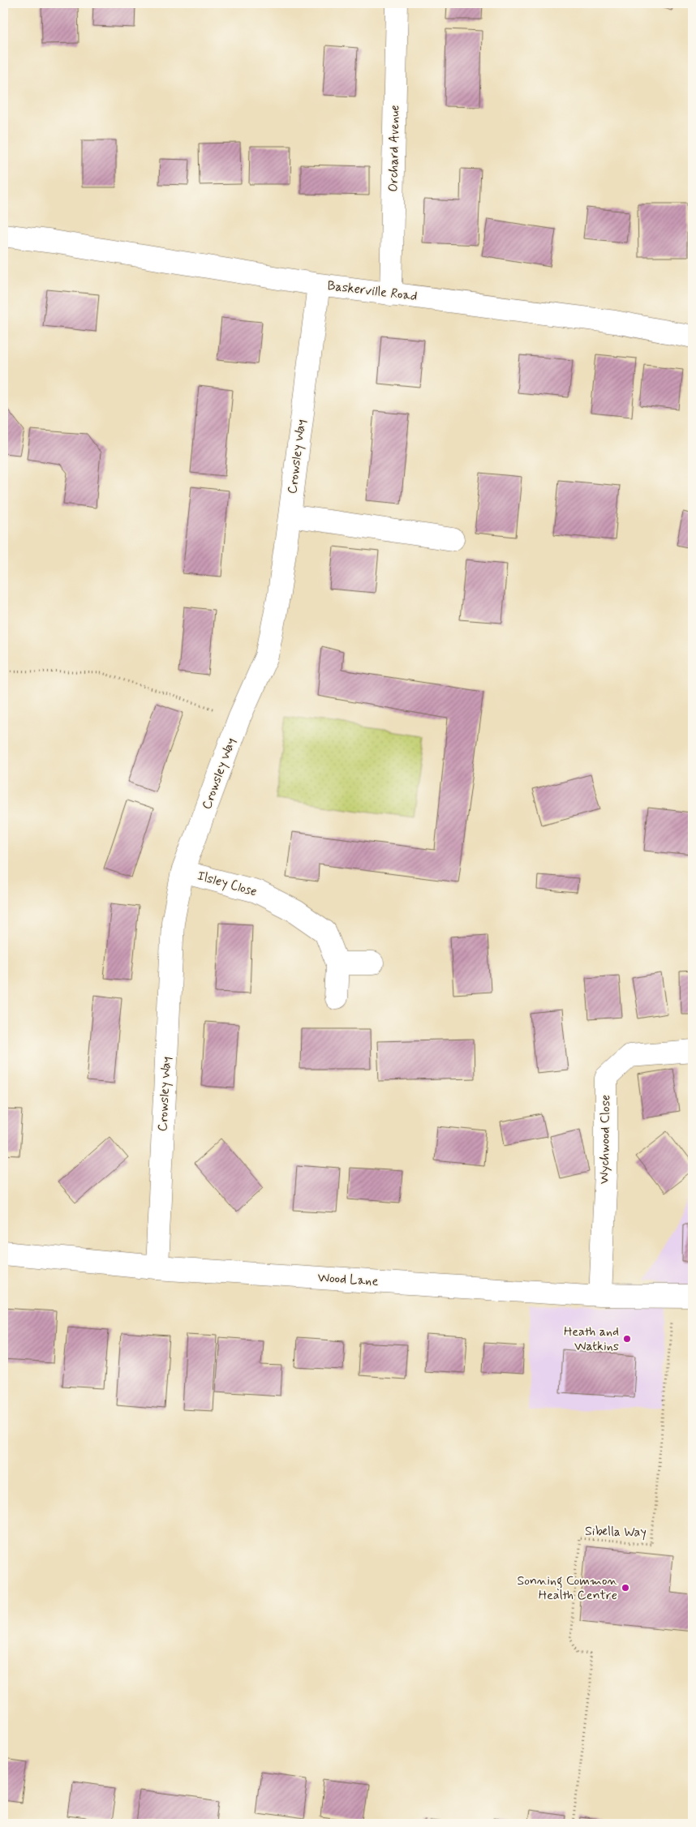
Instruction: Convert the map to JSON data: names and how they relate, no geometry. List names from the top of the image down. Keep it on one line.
{"streets":{"street":["Orchard Avenue","Baskerville Road","Crowsley Way","Ilsley Close","Wychwood Close","Wood Lane"],"path":["Sibella Way"]},"crossings":[["Orchard Avenue","Baskerville Road"],["Baskerville Road","Crowsley Way"],["Crowsley Way","Ilsley Close"],["Crowsley Way","Wood Lane"],["Wychwood Close","Wood Lane"],["Wood Lane","Sibella Way"]],"places":["Heath and Watkins","Sonning Common Health Centre"]}
